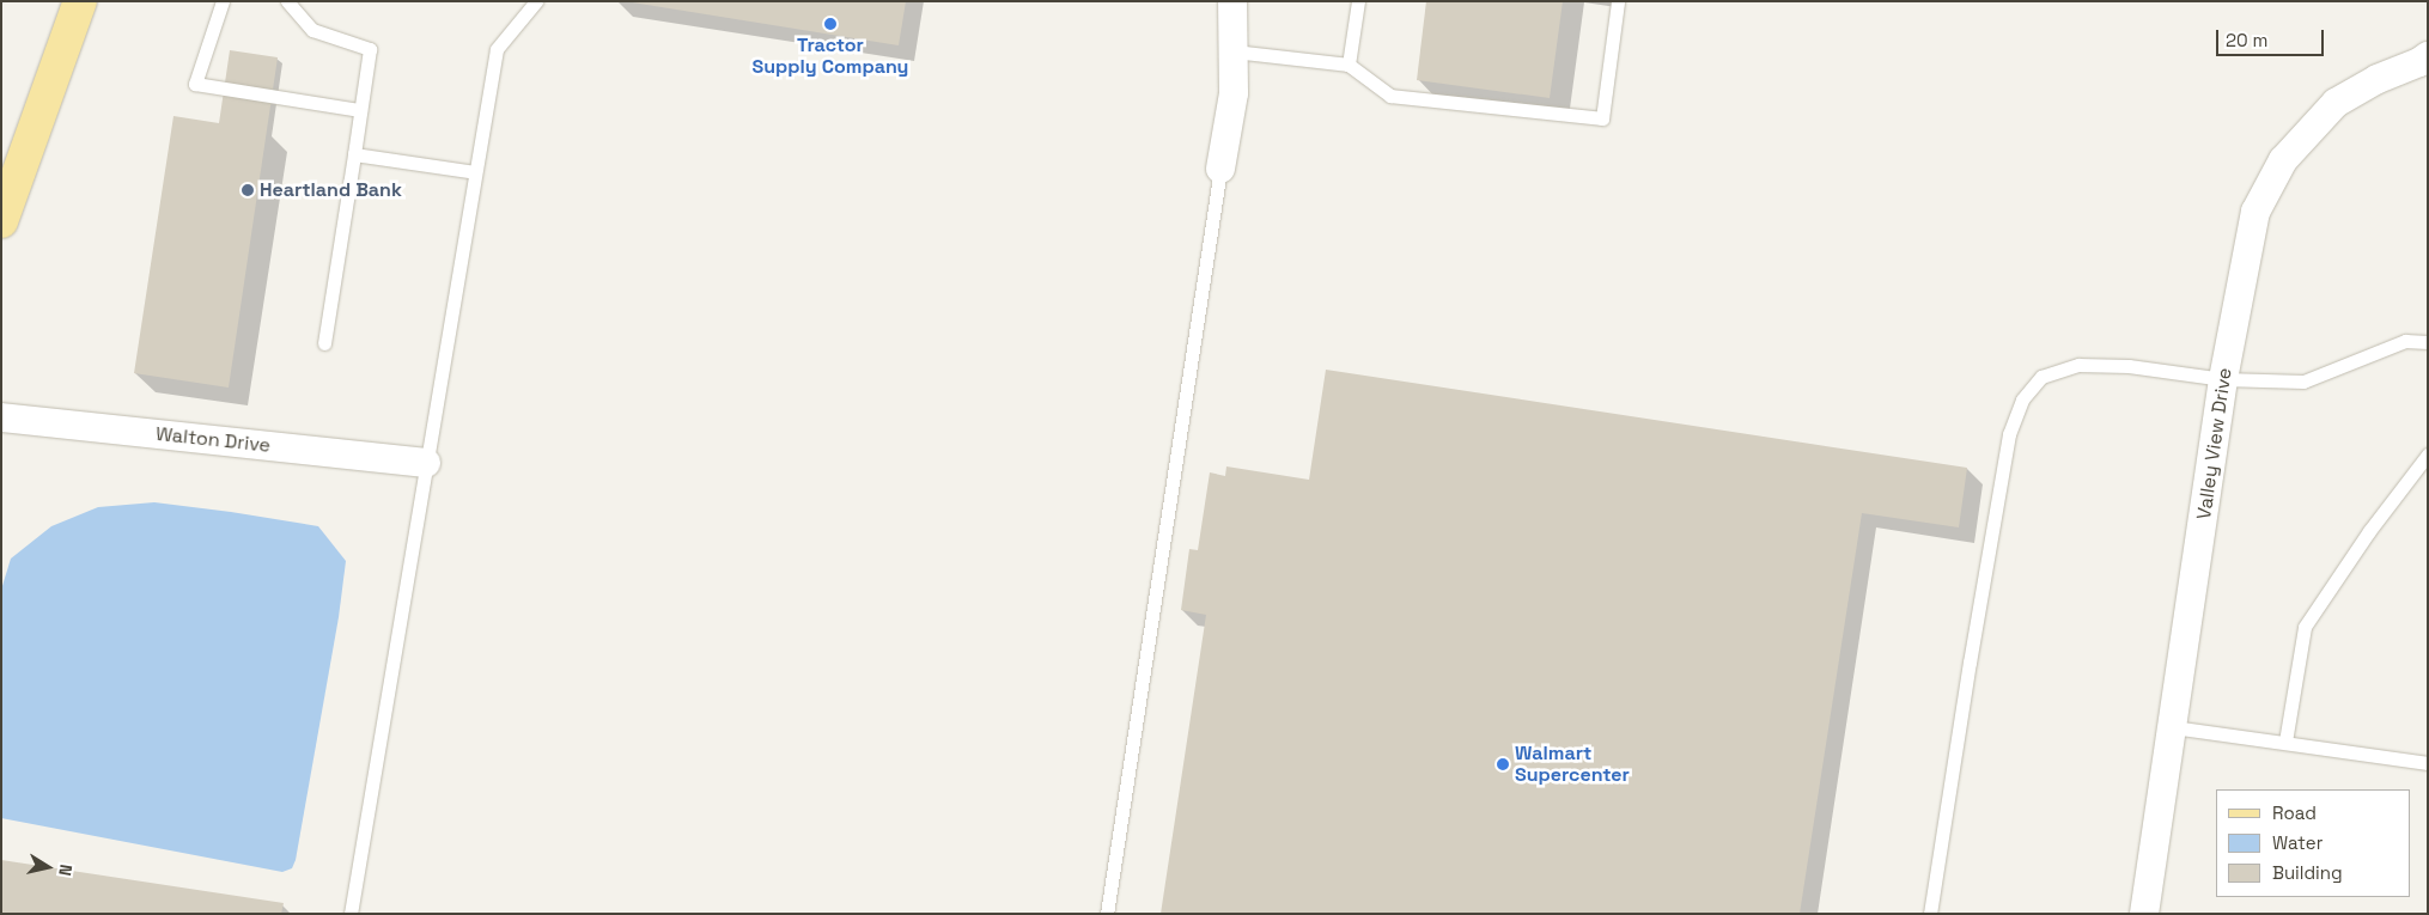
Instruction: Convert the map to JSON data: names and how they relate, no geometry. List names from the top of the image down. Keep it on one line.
{"streets":{"street":["Walton Drive","Valley View Drive"]},"places":["Tractor Supply Company","Heartland Bank","Walmart Supercenter"],"legend":["Road","Water","Building"],"scale_bar":"20 m","north":"right"}
